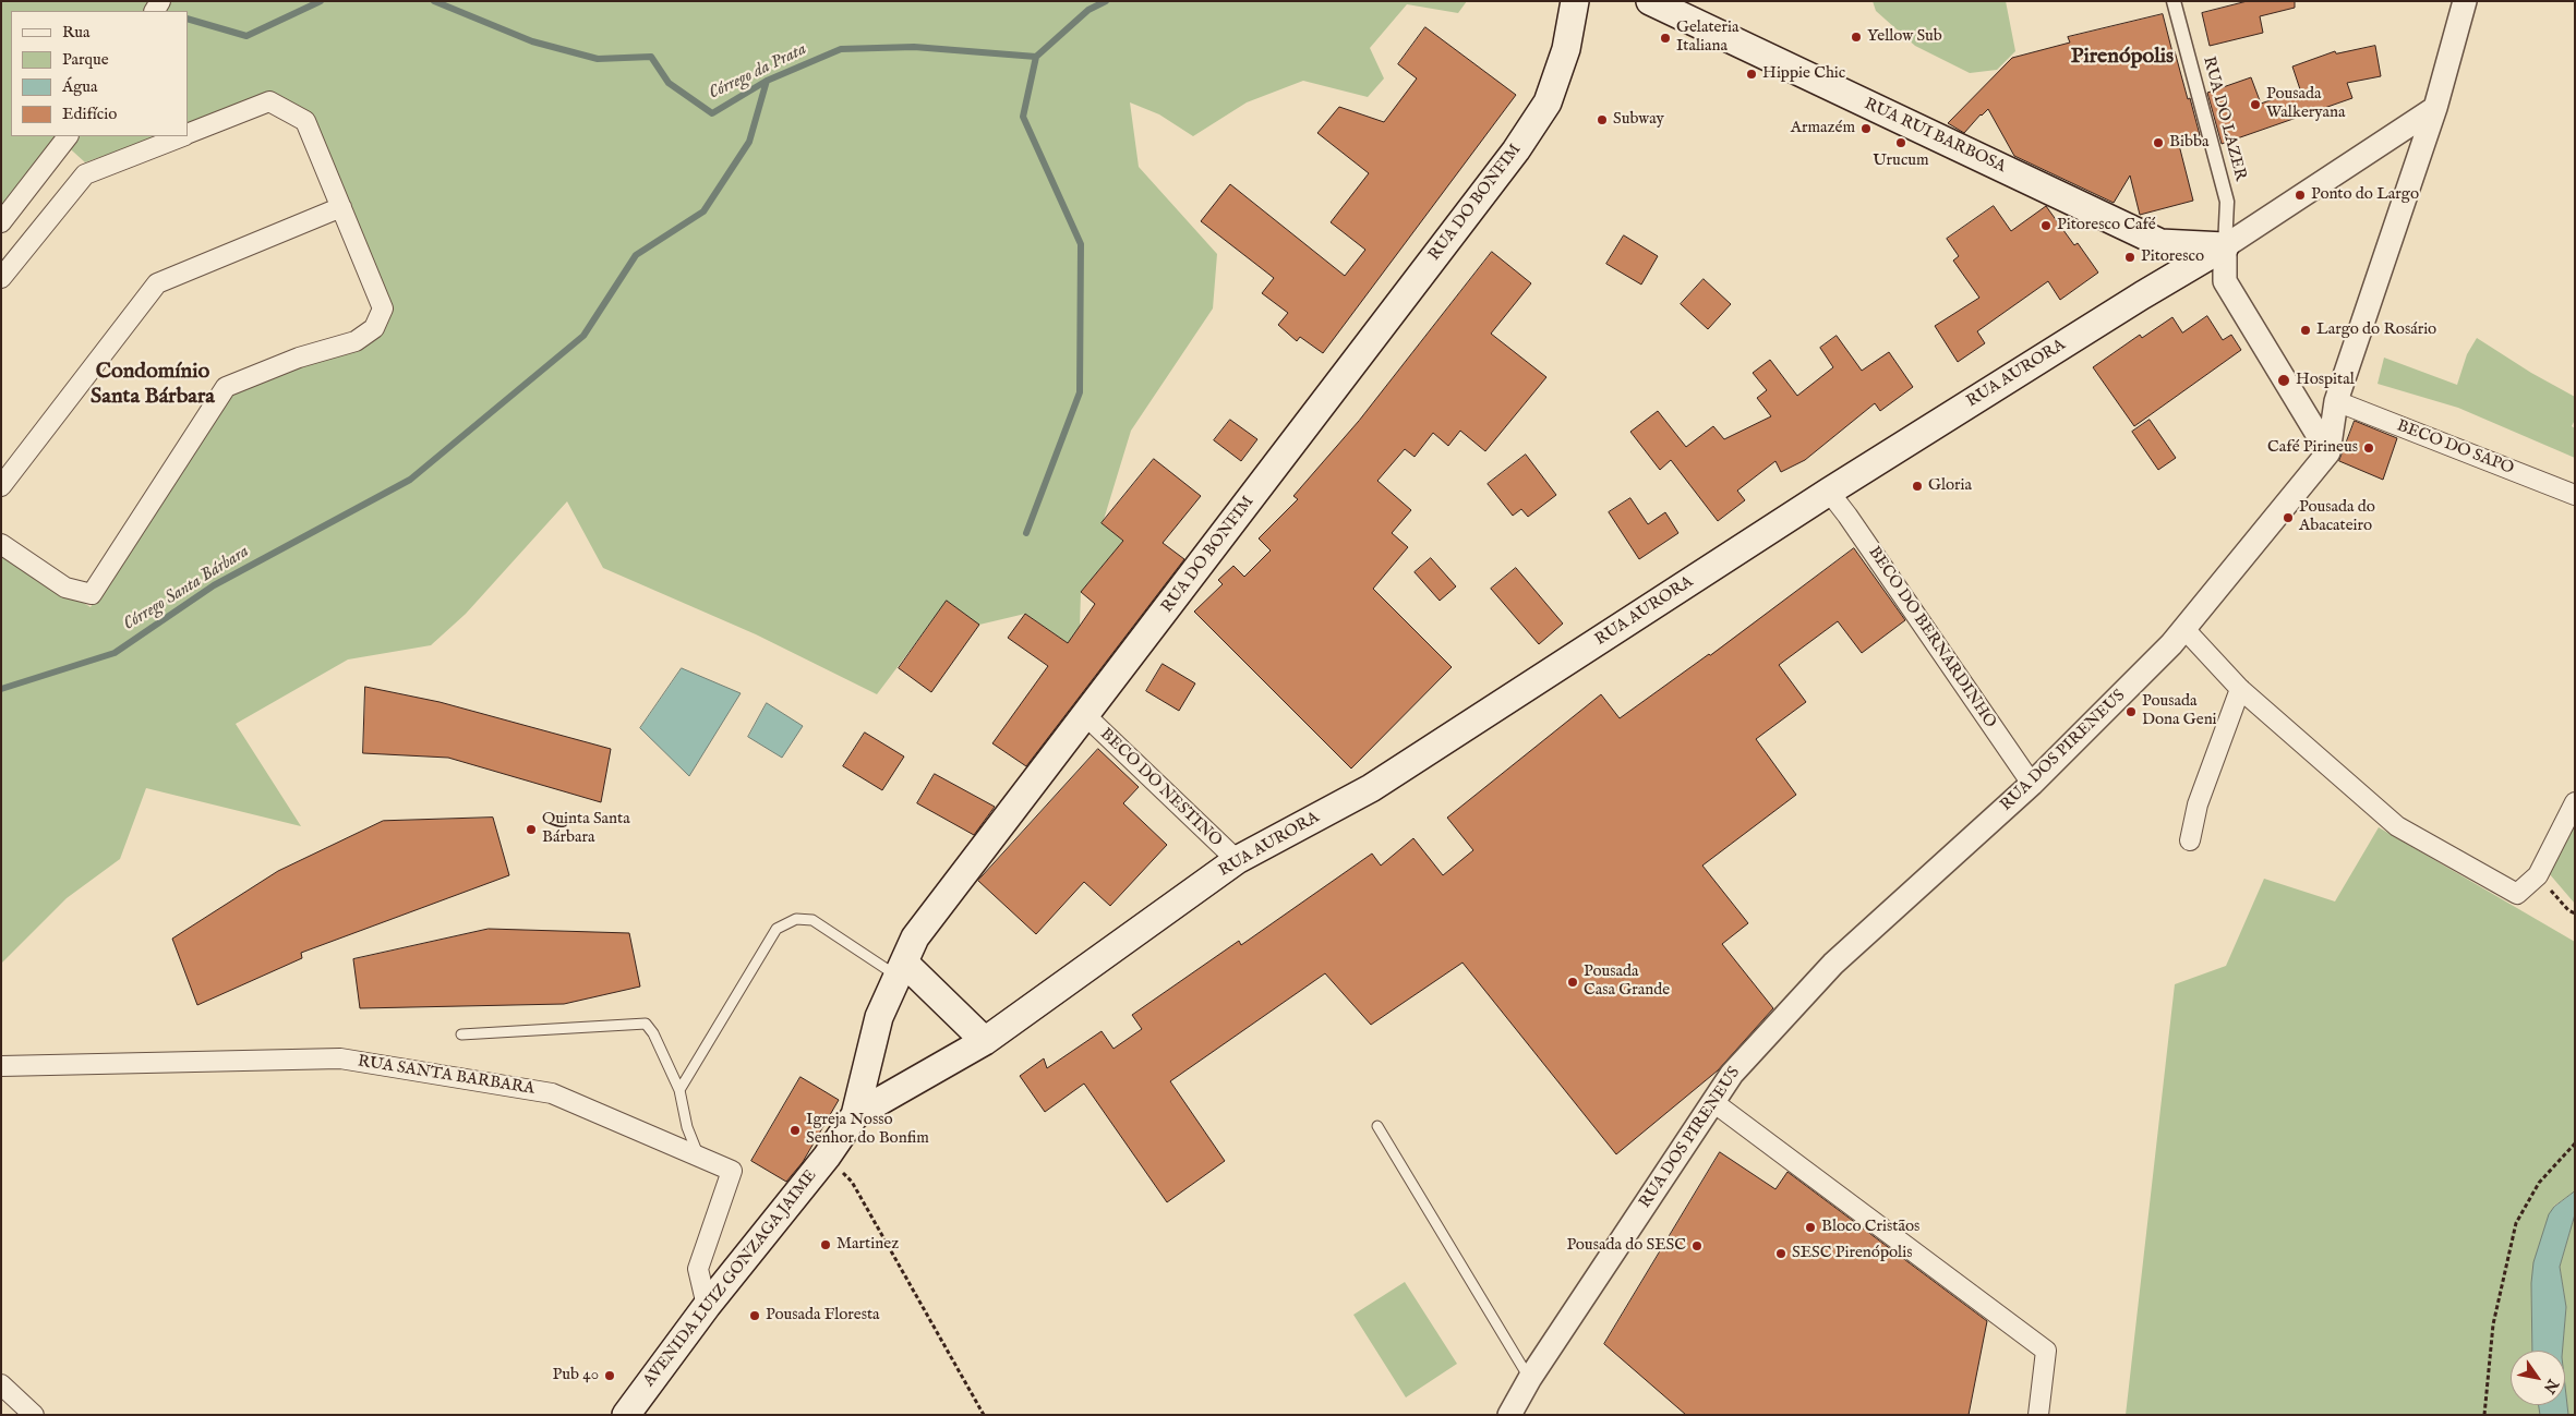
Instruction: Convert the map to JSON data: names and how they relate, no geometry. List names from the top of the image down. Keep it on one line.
{"streets":{"main road":["RUA RUI BARBOSA","RUA DO BONFIM","RUA AURORA","AVENIDA LUIZ GONZAGA JAIME"],"street":["RUA DO LAZER","BECO DO SAPO","BECO DO BERNARDINHO","RUA DOS PIRENEUS","BECO DO NESTINO","RUA SANTA BARBARA"]},"crossings":[["RUA DO LAZER","RUA RUI BARBOSA"],["RUA DO LAZER","RUA AURORA"],["RUA RUI BARBOSA","RUA AURORA"],["RUA DO BONFIM","RUA AURORA"],["RUA DO BONFIM","BECO DO NESTINO"],["RUA DO BONFIM","AVENIDA LUIZ GONZAGA JAIME"],["RUA AURORA","BECO DO BERNARDINHO"],["RUA AURORA","BECO DO NESTINO"],["RUA AURORA","AVENIDA LUIZ GONZAGA JAIME"],["BECO DO BERNARDINHO","RUA DOS PIRENEUS"],["RUA SANTA BARBARA","AVENIDA LUIZ GONZAGA JAIME"]],"districts":["Pirenópolis","Condomínio Santa Bárbara"],"water":["Córrego da Prata","Córrego Santa Bárbara"],"places":["Yellow Sub","Gelateria Italiana","Hippie Chic","Pousada Walkeryana","Subway","Armazém","Urucum","Bibba","Ponto do Largo","Pitoresco Café","Pitoresco","Largo do Rosário","Hospital","Café Pirineus","Gloria","Pousada do Abacateiro","Pousada Dona Geni","Quinta Santa Bárbara","Pousada Casa Grande","Igreja Nosso Senhor do Bonfim","Bloco Cristãos","Martinez","Pousada do SESC","SESC Pirenópolis","Pousada Floresta","Pub 40"],"legend":["Rua","Parque","Água","Edifício"],"north":"bottom right"}
